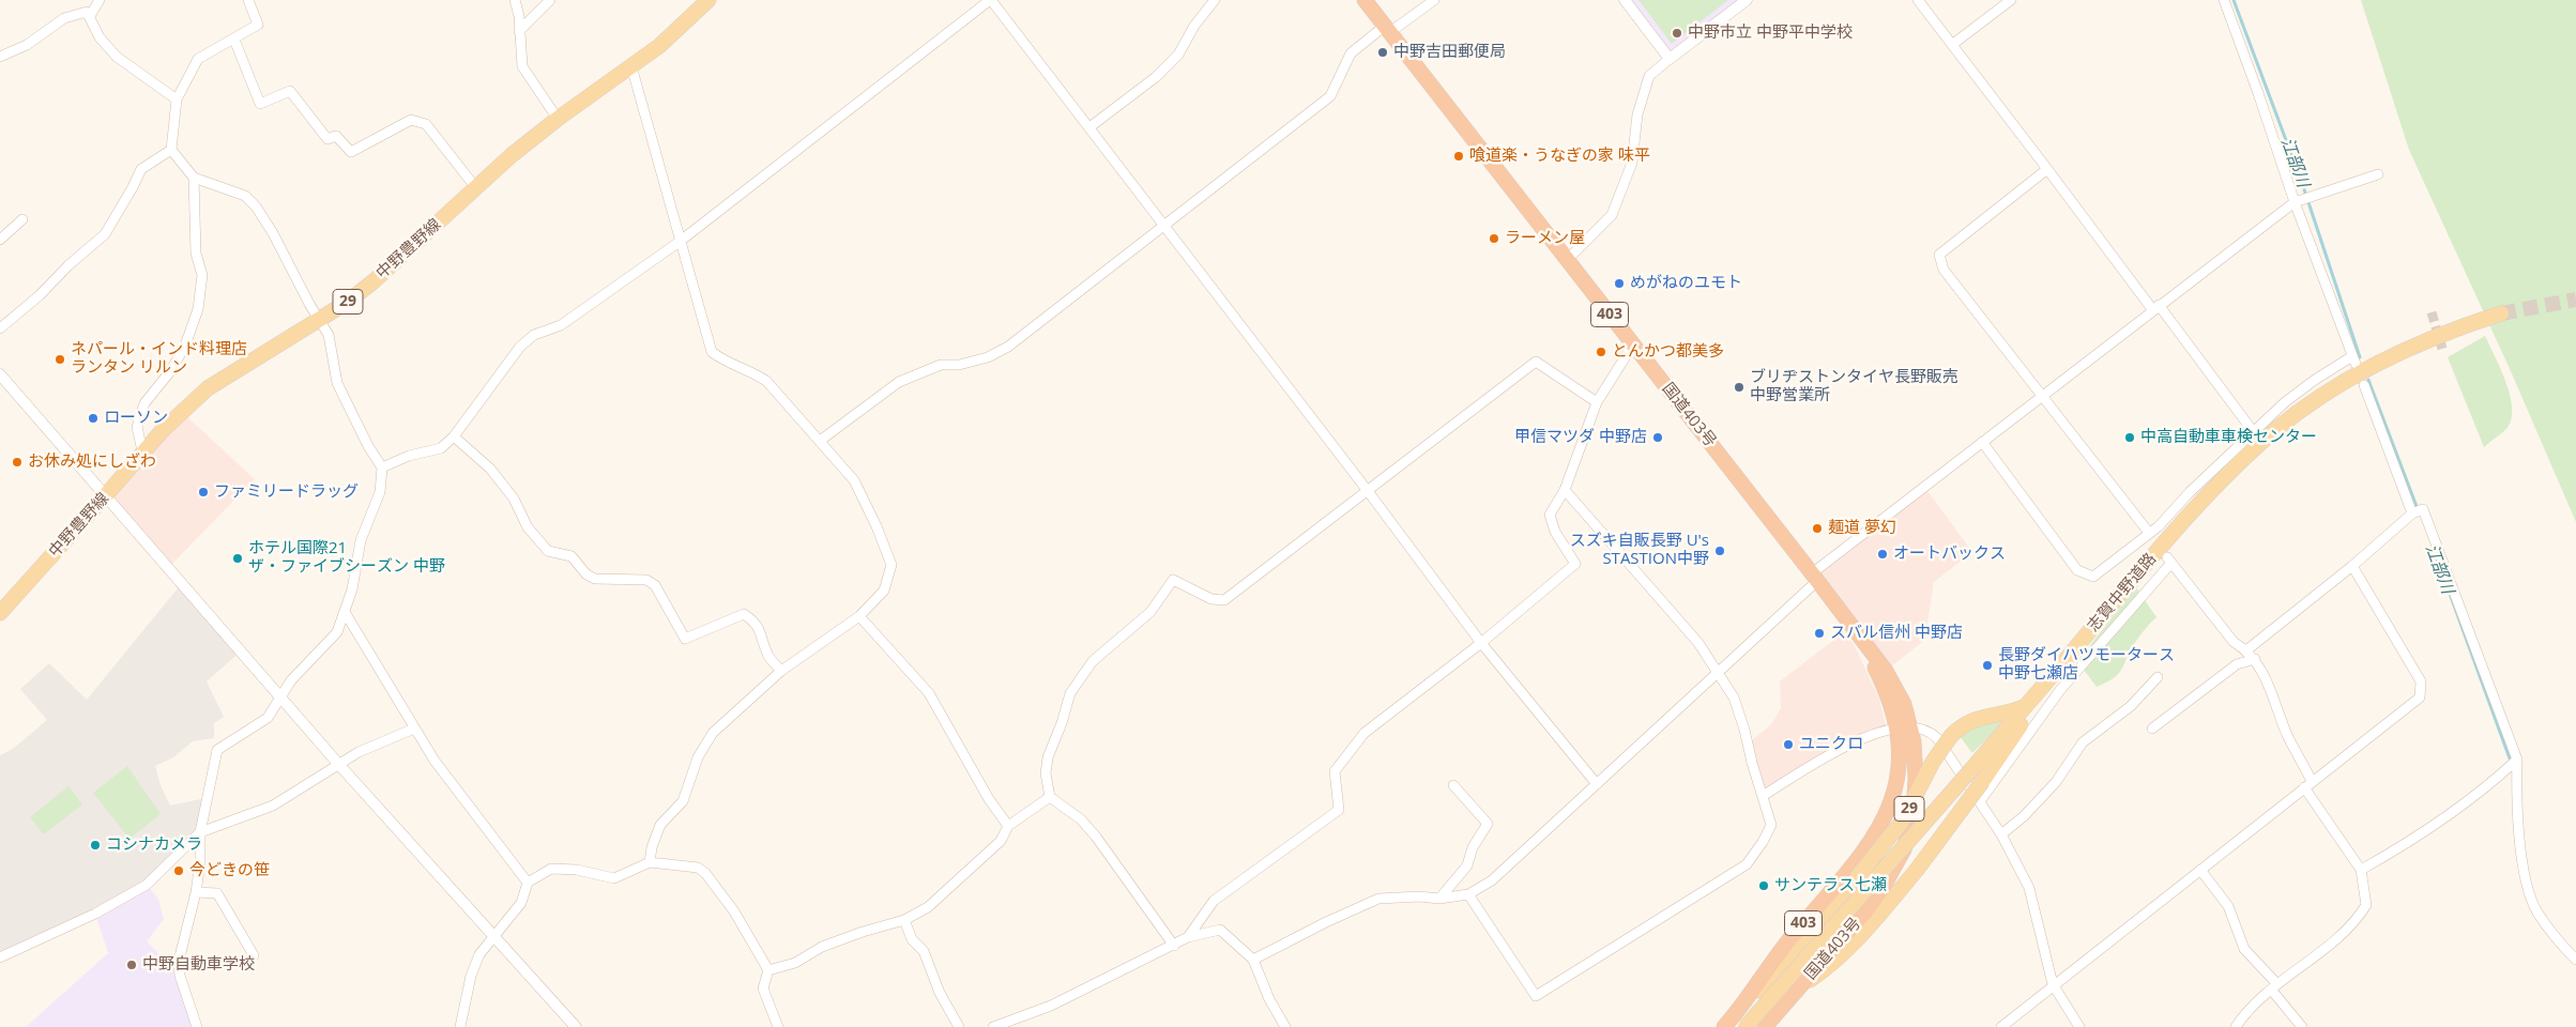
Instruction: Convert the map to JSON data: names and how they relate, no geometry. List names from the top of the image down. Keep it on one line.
{"streets":{"highway":["403","国道403号"],"main road":["中野豊野線","29","志賀中野道路"]},"crossings":[["29","国道403号"],["29","志賀中野道路"]],"water":["江部川"],"places":["中野市立 中野平中学校","中野吉田郵便局","喰道楽・うなぎの家 味平","ラーメン屋","めがねのユモト","とんかつ都美多","ネパール・インド料理店 ランタン リルン","ブリヂストンタイヤ長野販売 中野営業所","ローソン","甲信マツダ 中野店","中高自動車車検センター","お休み処にしざわ","ファミリードラッグ","麺道 夢幻","スズキ自販長野 U's STASTION中野","オートバックス","ホテル国際21 ザ・ファイブシーズン 中野","スバル信州 中野店","長野ダイハツモータース 中野七瀬店","ユニクロ","コシナカメラ","今どきの笹","サンテラス七瀬","中野自動車学校"]}
